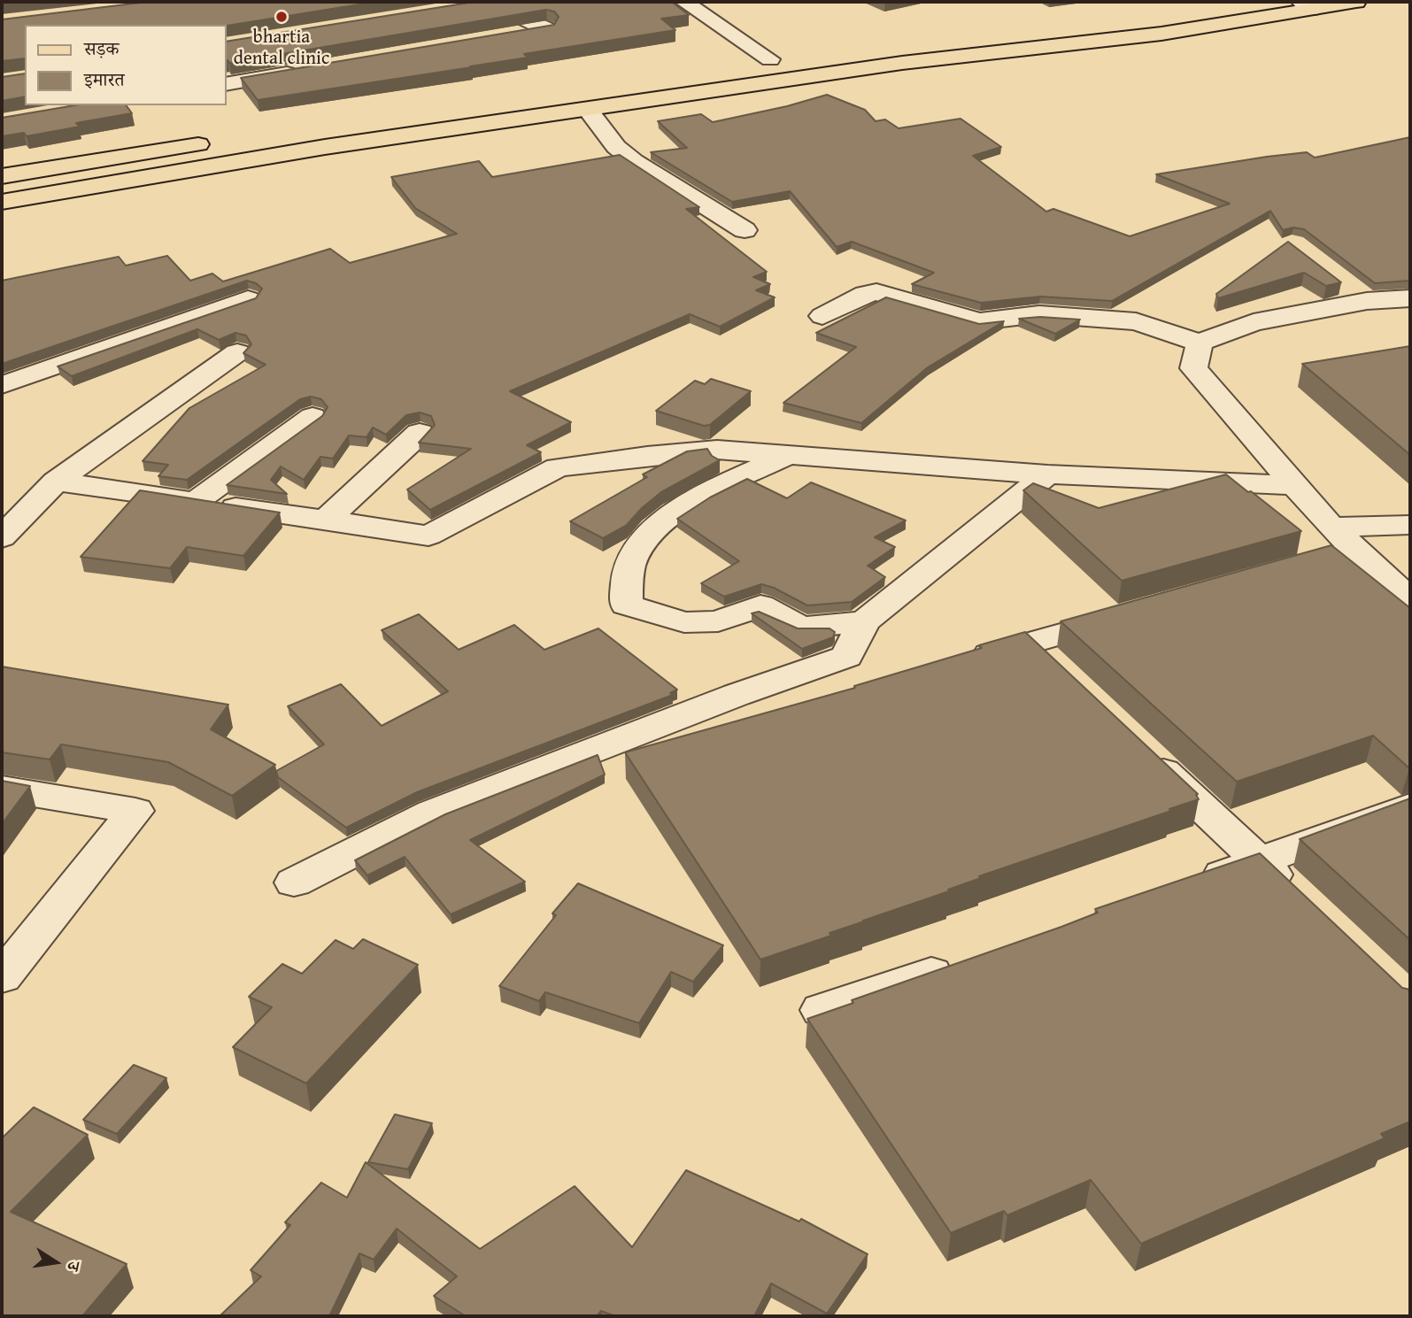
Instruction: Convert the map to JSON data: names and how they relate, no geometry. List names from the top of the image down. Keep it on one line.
{"places":["bhartia dental clinic"],"legend":["सड़क","इमारत"],"north":"right"}
